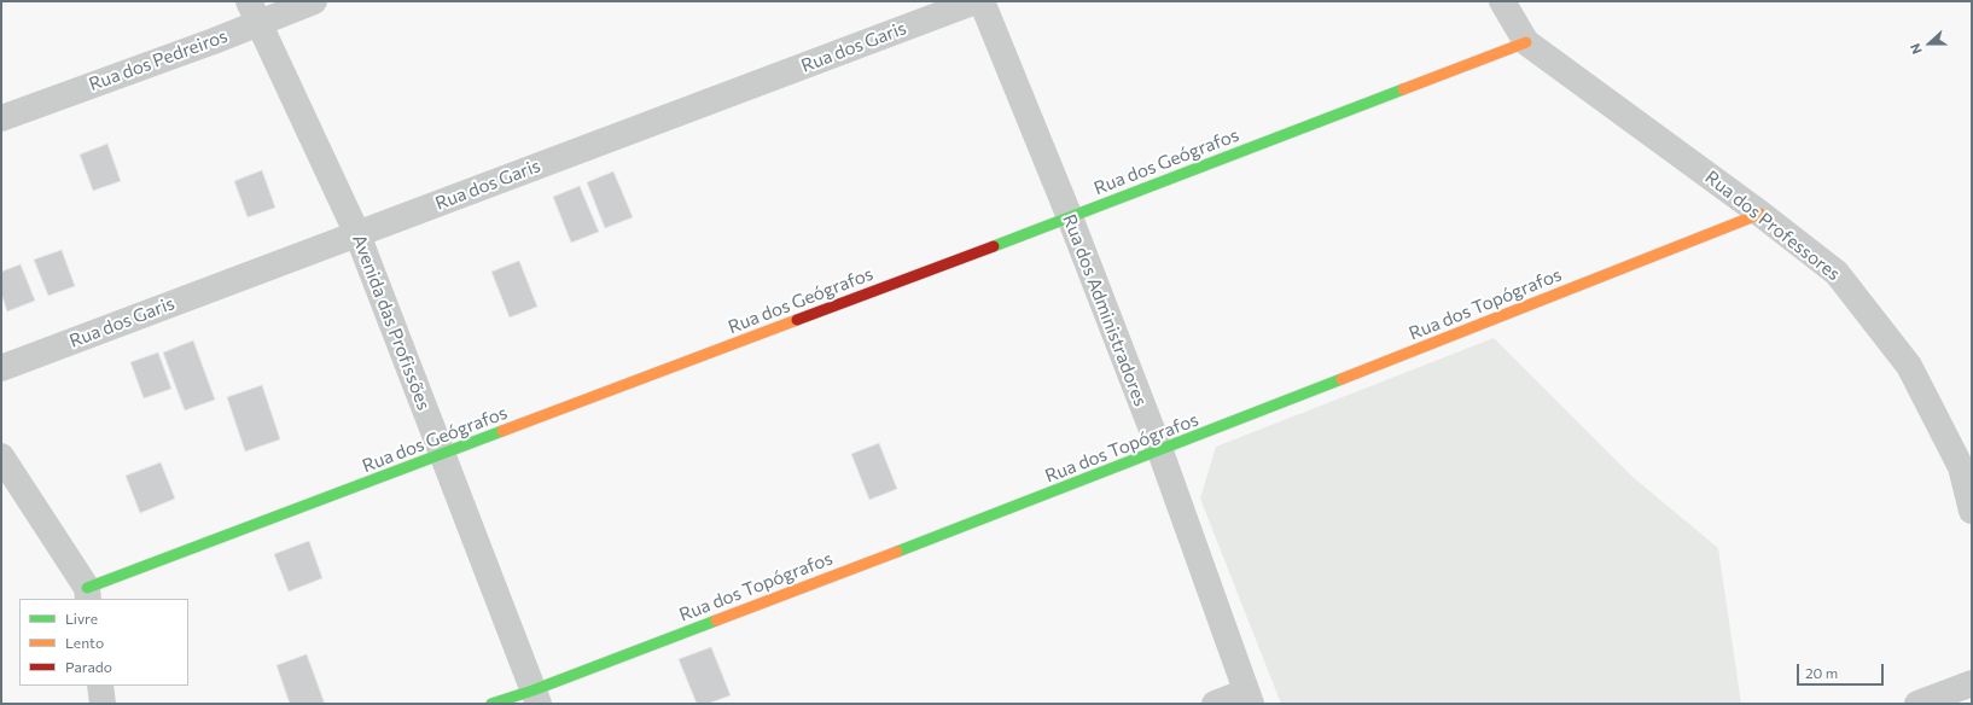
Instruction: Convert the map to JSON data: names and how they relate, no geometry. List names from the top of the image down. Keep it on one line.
{"streets":{"street":["Rua dos Garis","Rua dos Pedreiros","Rua dos Geógrafos","Rua dos Professores","Rua dos Topógrafos","Rua dos Administradores","Avenida das Profissões"]},"crossings":[["Rua dos Garis","Avenida das Profissões"],["Rua dos Pedreiros","Avenida das Profissões"],["Rua dos Geógrafos","Rua dos Professores"],["Rua dos Geógrafos","Rua dos Administradores"],["Rua dos Geógrafos","Avenida das Profissões"],["Rua dos Professores","Rua dos Topógrafos"],["Rua dos Topógrafos","Rua dos Administradores"],["Rua dos Topógrafos","Avenida das Profissões"]],"legend":["Livre","Lento","Parado"],"scale_bar":"20 m","north":"left"}
